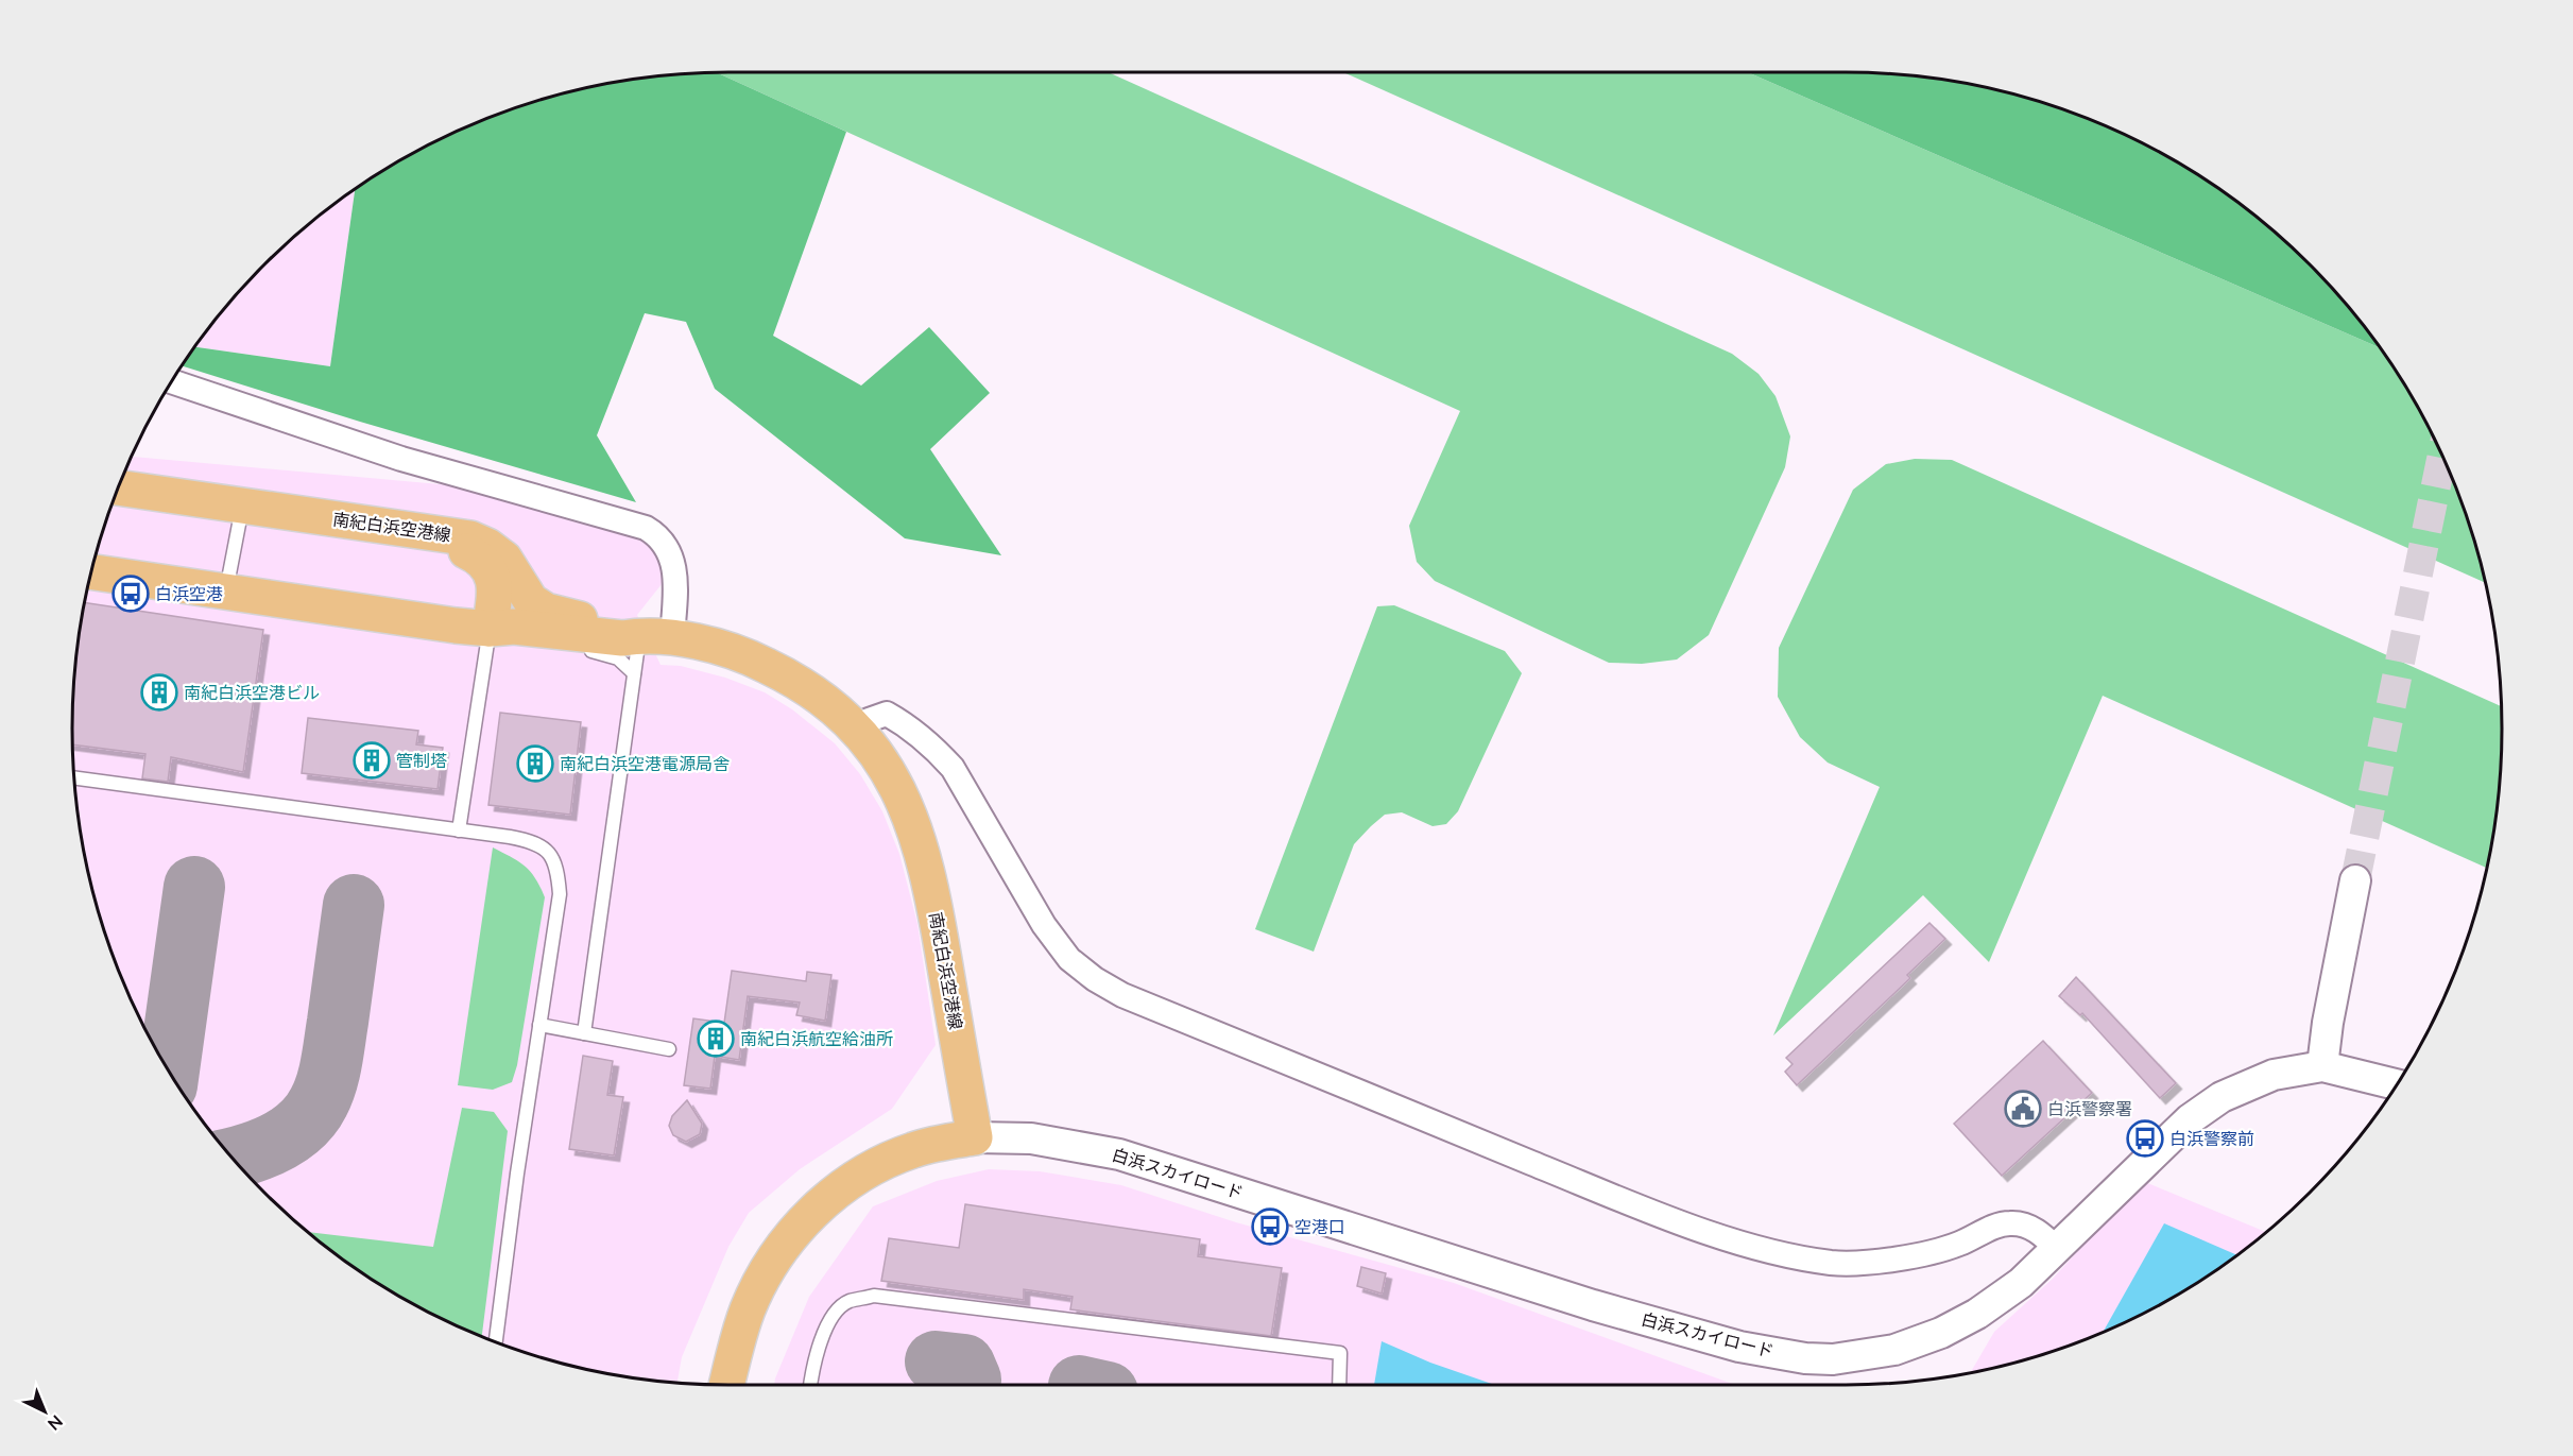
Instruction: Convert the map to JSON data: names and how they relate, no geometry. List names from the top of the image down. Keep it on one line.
{"streets":{"main road":["南紀白浜空港線"],"street":["白浜スカイロード"]},"crossings":[["南紀白浜空港線","白浜スカイロード"]],"places":{"bus stop":["白浜空港","白浜警察前","空港口"],"building":["南紀白浜空港ビル","管制塔","南紀白浜空港電源局舎","南紀白浜航空給油所"],"public building":["白浜警察署"]},"north":"bottom right"}
